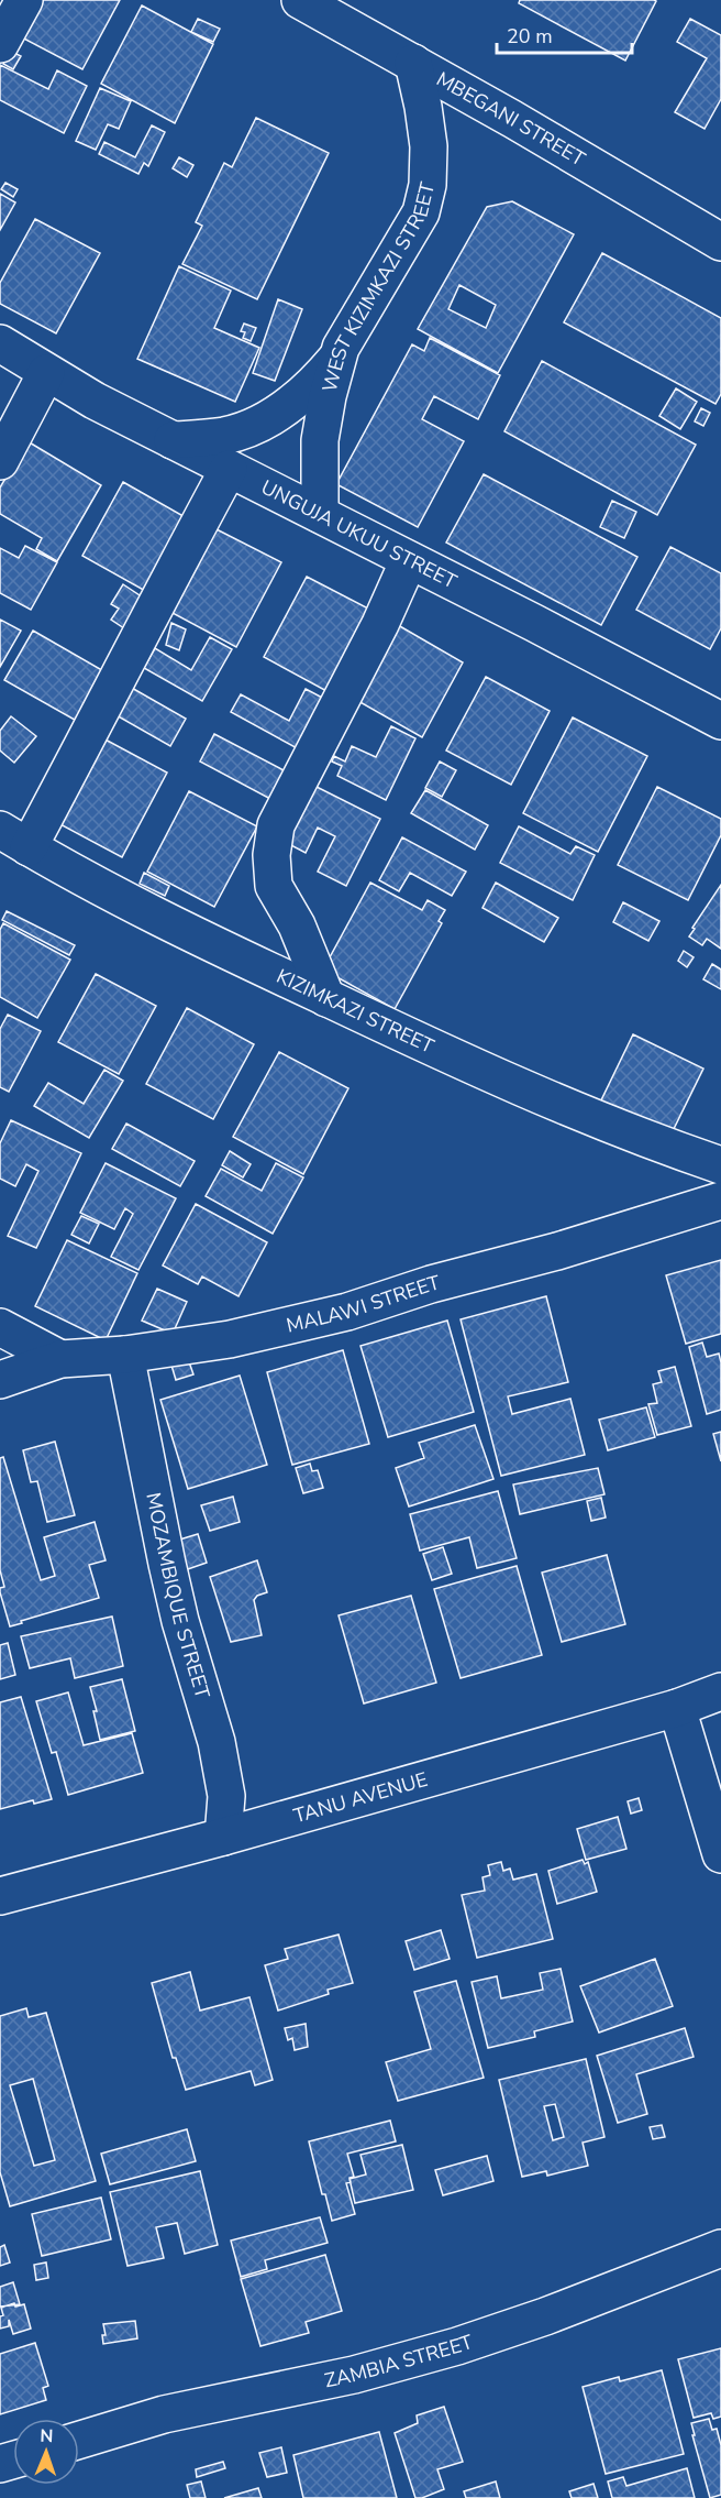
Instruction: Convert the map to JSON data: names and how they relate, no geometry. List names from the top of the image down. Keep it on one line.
{"streets":{"street":["MBEGANI STREET","WEST KIZIMKAZI STREET","UNGUJA UKUU STREET","KIZIMKAZI STREET","MALAWI STREET","MOZAMBIQUE STREET","TANU AVENUE","ZAMBIA STREET"]},"crossings":[["MBEGANI STREET","WEST KIZIMKAZI STREET"],["WEST KIZIMKAZI STREET","UNGUJA UKUU STREET"],["MALAWI STREET","MOZAMBIQUE STREET"],["MOZAMBIQUE STREET","TANU AVENUE"]],"scale_bar":"20 m","north":"top"}
